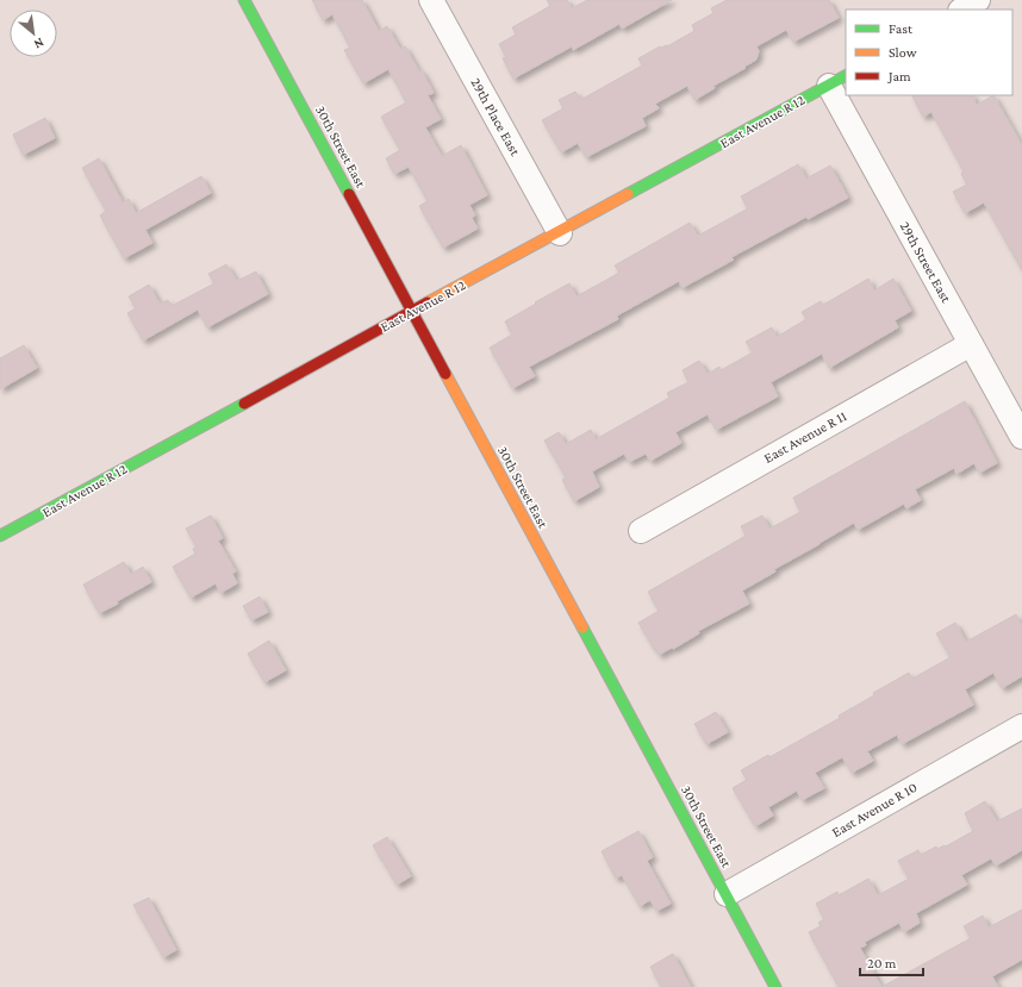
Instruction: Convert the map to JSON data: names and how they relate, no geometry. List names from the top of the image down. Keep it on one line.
{"streets":{"street":["29th Place East","East Avenue R 12","30th Street East","29th Street East","East Avenue R 11","East Avenue R 10"]},"crossings":[["29th Place East","East Avenue R 12"],["East Avenue R 12","30th Street East"],["East Avenue R 12","29th Street East"],["30th Street East","East Avenue R 10"],["29th Street East","East Avenue R 11"]],"legend":["Fast","Slow","Jam"],"scale_bar":"20 m","north":"bottom right"}
